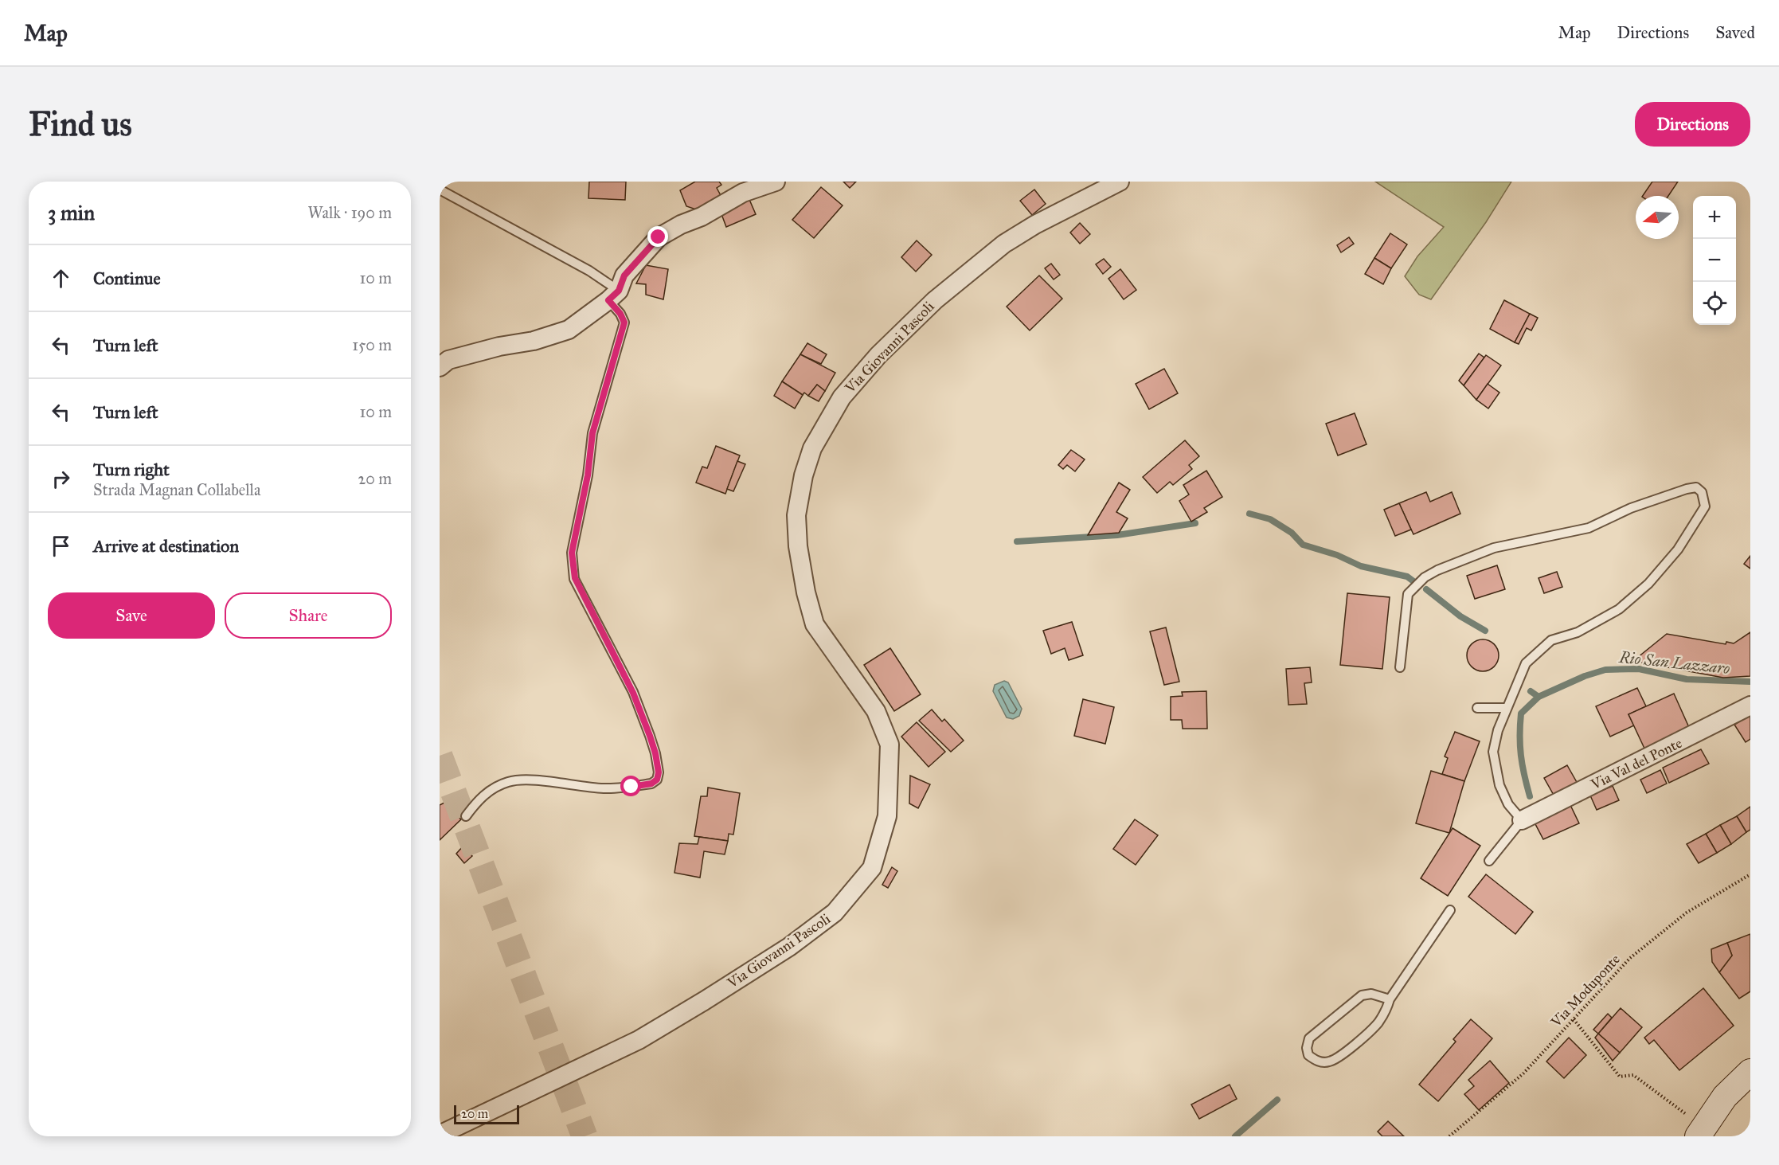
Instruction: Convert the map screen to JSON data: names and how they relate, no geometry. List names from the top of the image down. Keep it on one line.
{"streets":{"street":["Via Giovanni Pascoli","Via Val del Ponte"],"path":["Via Moduponte"]},"water":["Rio San Lazzaro"],"scale_bar":"20 m","north":"left","page":{"header":"Map","nav":["Map","Directions","Saved"],"buttons":["Directions",["Save","Share"]],"title":"Find us","heading":["3 min","Walk · 190 m"],"map_buttons":["+","−"],"list":[["Continue","10 m"],["Turn left","150 m"],["Turn left","10 m"],["Turn right","Strada Magnan Collabella","20 m"],"Arrive at destination"],"scale":"20 m"}}
